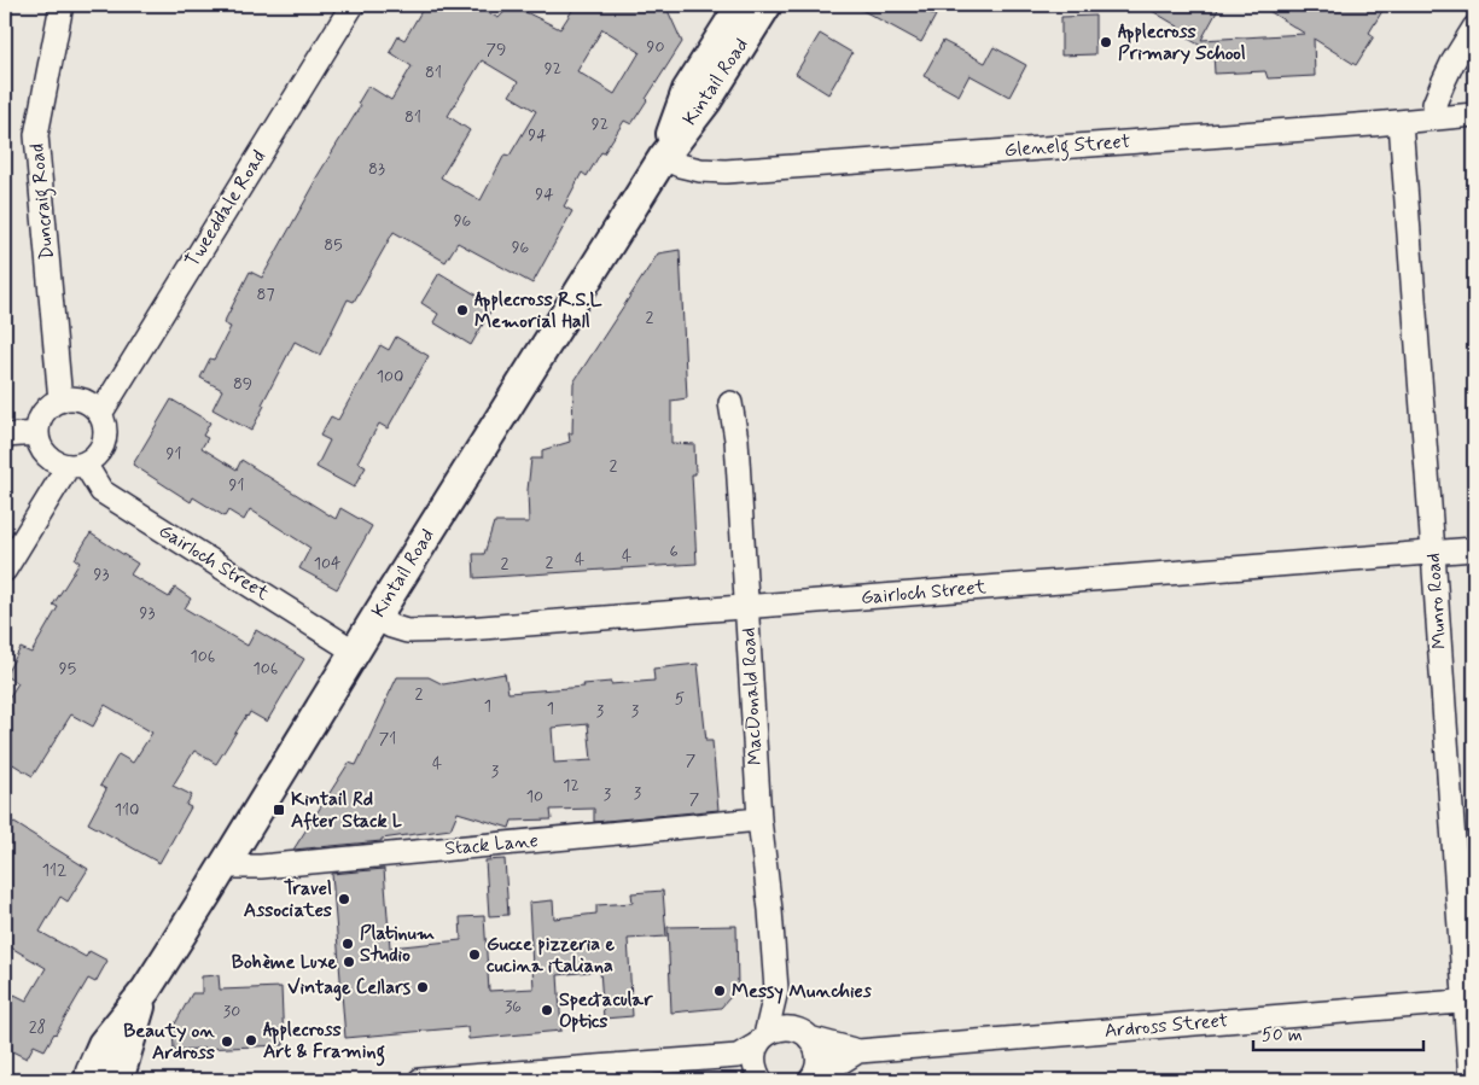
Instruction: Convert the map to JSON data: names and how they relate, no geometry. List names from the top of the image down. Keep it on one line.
{"streets":{"main road":["Kintail Road"],"street":["Glenelg Street","Duncraig Road","Tweeddale Road","Gairloch Street","Munro Road","MacDonald Road","Stack Lane","Ardross Street"]},"crossings":[["Kintail Road","Glenelg Street"],["Kintail Road","Gairloch Street"],["Kintail Road","Stack Lane"],["Glenelg Street","Munro Road"],["Duncraig Road","Tweeddale Road"],["Duncraig Road","Gairloch Street"],["Tweeddale Road","Gairloch Street"],["Gairloch Street","Munro Road"],["Gairloch Street","MacDonald Road"],["Munro Road","Ardross Street"],["MacDonald Road","Stack Lane"],["MacDonald Road","Ardross Street"]],"places":{"other":["Applecross Primary School","Applecross R.S.L Memorial Hall","Travel Associates","Platinum Studio","Gucce pizzeria e cucina italiana","Bohème Luxe","Vintage Cellars","Messy Munchies","Spectacular Optics","Applecross Art & Framing","Beauty on Ardross"],"transit":["Kintail Rd After Stack L"]},"house_numbers":["90","79","92","81","81","92","94","83","94","96","85","96","87","2","100","89","91","2","91","6","4","4","2","104","2","93","93","106","95","106","2","5","1","1","3","3","71","7","4","3","12","3","3","10","7","110","112","36","30","28"],"scale_bar":"50 m"}
